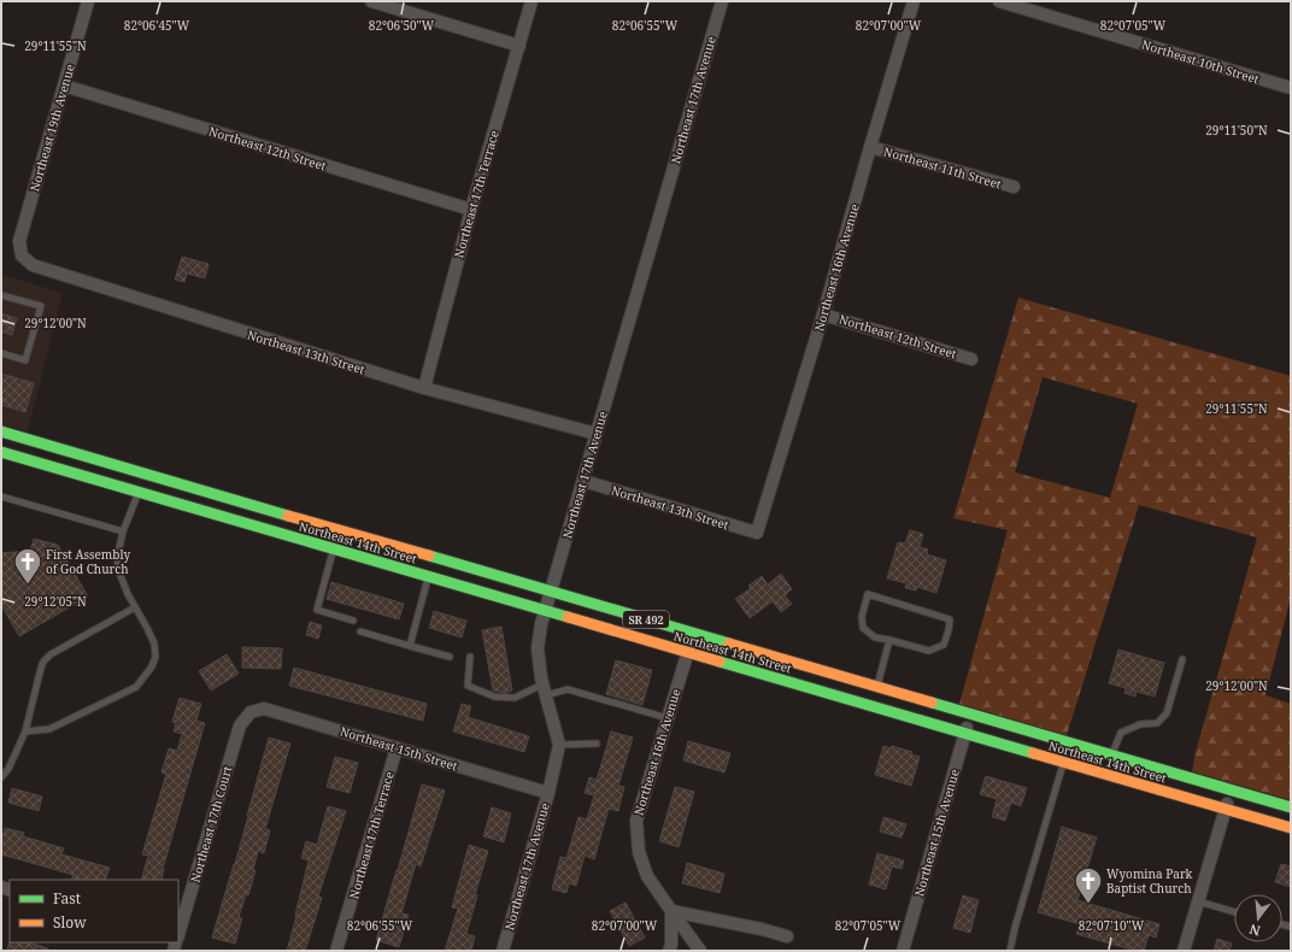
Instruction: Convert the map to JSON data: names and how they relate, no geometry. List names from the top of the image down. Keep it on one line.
{"streets":{"main road":["Northeast 14th Street","SR 492"],"street":["Northeast 10th Street","Northeast 17th Avenue","Northeast 19th Avenue","Northeast 12th Street","Northeast 11th Street","Northeast 17th Terrace","Northeast 16th Avenue","Northeast 13th Street","Northeast 15th Street","Northeast 17th Court","Northeast 15th Avenue"]},"crossings":[["Northeast 17th Avenue","Northeast 13th Street"],["Northeast 17th Avenue","Northeast 14th Street"],["Northeast 17th Avenue","Northeast 15th Street"],["Northeast 19th Avenue","Northeast 12th Street"],["Northeast 19th Avenue","Northeast 13th Street"],["Northeast 12th Street","Northeast 17th Terrace"],["Northeast 12th Street","Northeast 16th Avenue"],["Northeast 11th Street","Northeast 16th Avenue"],["Northeast 17th Terrace","Northeast 13th Street"],["Northeast 17th Terrace","Northeast 15th Street"],["Northeast 16th Avenue","Northeast 13th Street"],["Northeast 16th Avenue","Northeast 14th Street"],["Northeast 14th Street","Northeast 15th Avenue"],["Northeast 15th Street","Northeast 17th Court"]],"places":{"church":["First Assembly of God Church","Wyomina Park Baptist Church"]},"legend":["Fast","Slow"],"north":"bottom","coordinates":["82°06'45\"W","82°06'50\"W","82°06'55\"W","82°07'00\"W","82°07'05\"W","29°11'55\"N","29°11'50\"N","29°12'00\"N","29°12'05\"N","82°07'10\"W"]}
